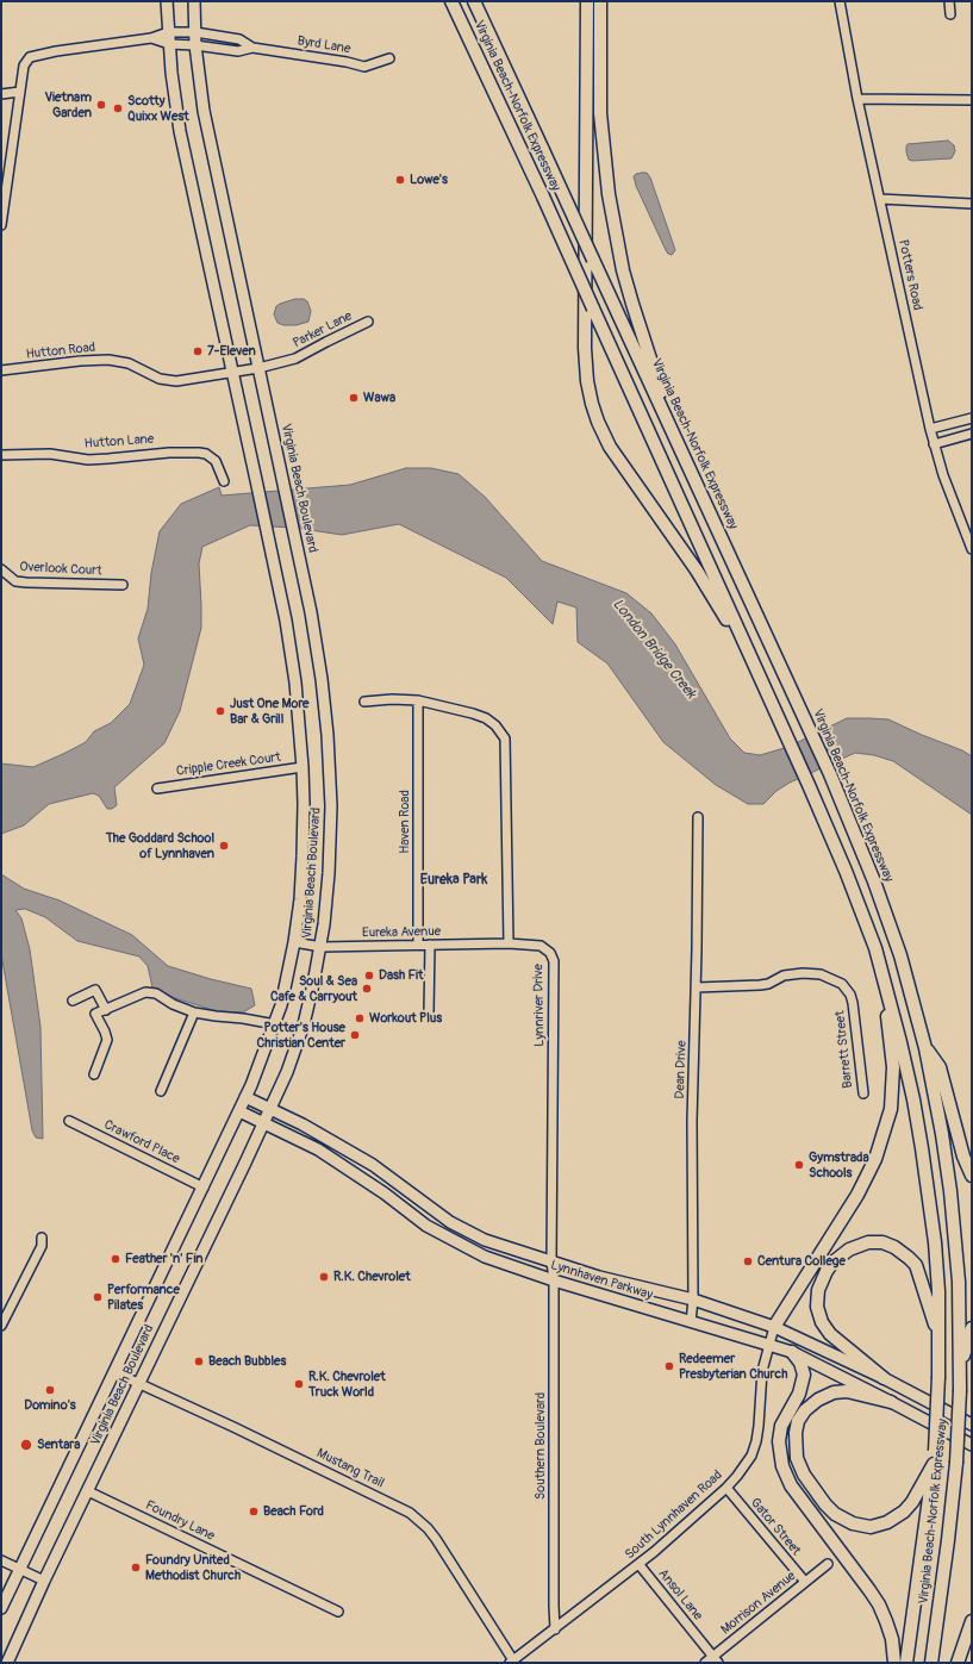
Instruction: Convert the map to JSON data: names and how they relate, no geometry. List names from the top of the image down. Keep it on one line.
{"streets":{"highway":["Virginia Beach-Norfolk Expressway"],"main road":["Virginia Beach Boulevard","Lynnhaven Parkway"],"street":["Byrd Lane","Potters Road","Parker Lane","Hutton Road","Hutton Lane","Overlook Court","Cripple Creek Court","Haven Road","Eureka Avenue","Lynnriver Drive","Barrett Street","Dean Drive","Crawford Place","Southern Boulevard","Mustang Trail","South Lynnhaven Road","Foundry Lane","Gator Street","Ansol Lane","Morrison Avenue"]},"crossings":[["Byrd Lane","Virginia Beach Boulevard"],["Parker Lane","Hutton Road"],["Parker Lane","Virginia Beach Boulevard"],["Hutton Road","Virginia Beach Boulevard"],["Virginia Beach Boulevard","Cripple Creek Court"],["Virginia Beach Boulevard","Eureka Avenue"],["Virginia Beach Boulevard","Crawford Place"],["Virginia Beach Boulevard","Lynnhaven Parkway"],["Virginia Beach Boulevard","Mustang Trail"],["Virginia Beach Boulevard","Foundry Lane"],["Haven Road","Eureka Avenue"],["Eureka Avenue","Lynnriver Drive"],["Lynnriver Drive","Lynnhaven Parkway"],["Lynnriver Drive","Southern Boulevard"],["Barrett Street","Dean Drive"],["Dean Drive","Lynnhaven Parkway"],["Lynnhaven Parkway","Southern Boulevard"],["Lynnhaven Parkway","South Lynnhaven Road"],["Southern Boulevard","South Lynnhaven Road"],["Mustang Trail","South Lynnhaven Road"],["South Lynnhaven Road","Gator Street"],["South Lynnhaven Road","Ansol Lane"],["Gator Street","Morrison Avenue"],["Ansol Lane","Morrison Avenue"]],"districts":["Eureka Park"],"water":["London Bridge Creek"],"places":["Vietnam Garden","Scotty Quixx West","Lowe's","7-Eleven","Wawa","Just One More Bar & Grill","The Goddard School of Lynnhaven","Dash Fit","Soul & Sea Cafe & Carryout","Workout Plus","Potter's House Christian Center","Gymstrada Schools","Feather 'n' Fin","Centura College","R.K. Chevrolet","Performance Pilates","Beach Bubbles","Redeemer Presbyterian Church","R.K. Chevrolet Truck World","Domino's","Sentara","Beach Ford","Foundry United Methodist Church"]}
